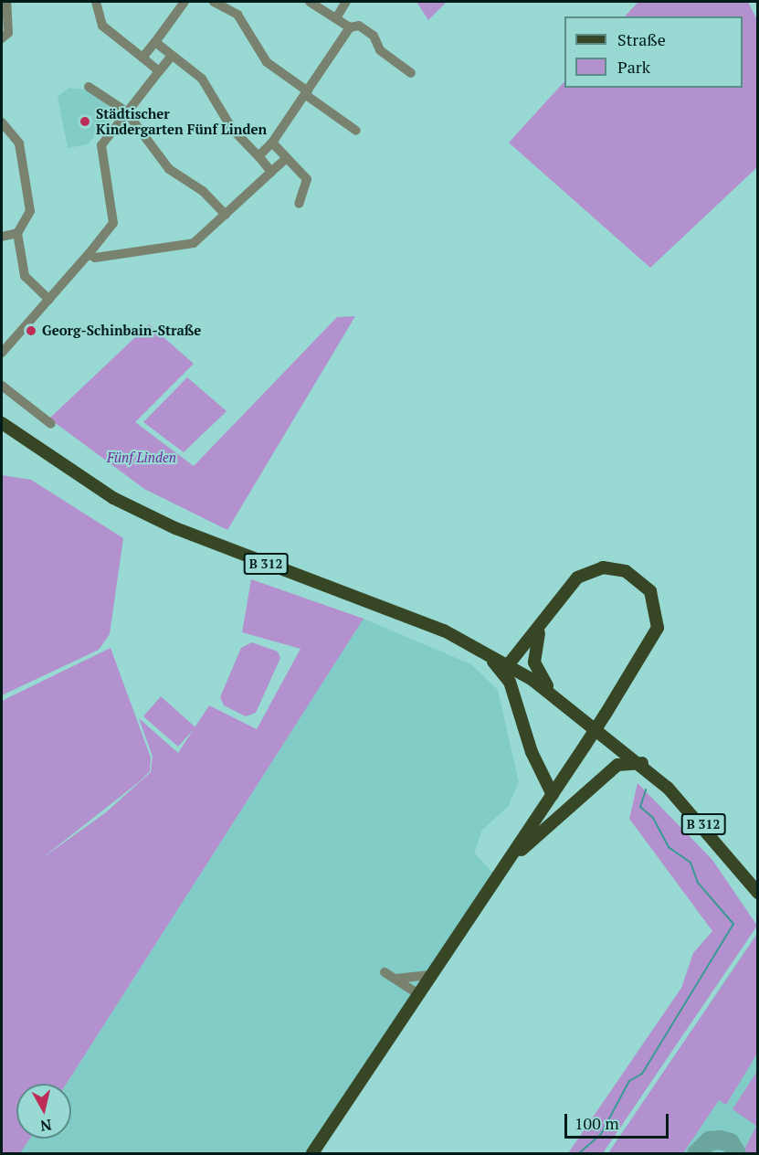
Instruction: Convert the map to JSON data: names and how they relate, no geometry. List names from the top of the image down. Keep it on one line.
{"streets":{"main road":["B 312"]},"parks":["Fünf Linden"],"places":["Städtischer Kindergarten Fünf Linden","Georg-Schinbain-Straße"],"legend":["Straße","Park"],"scale_bar":"100 m","north":"bottom"}
